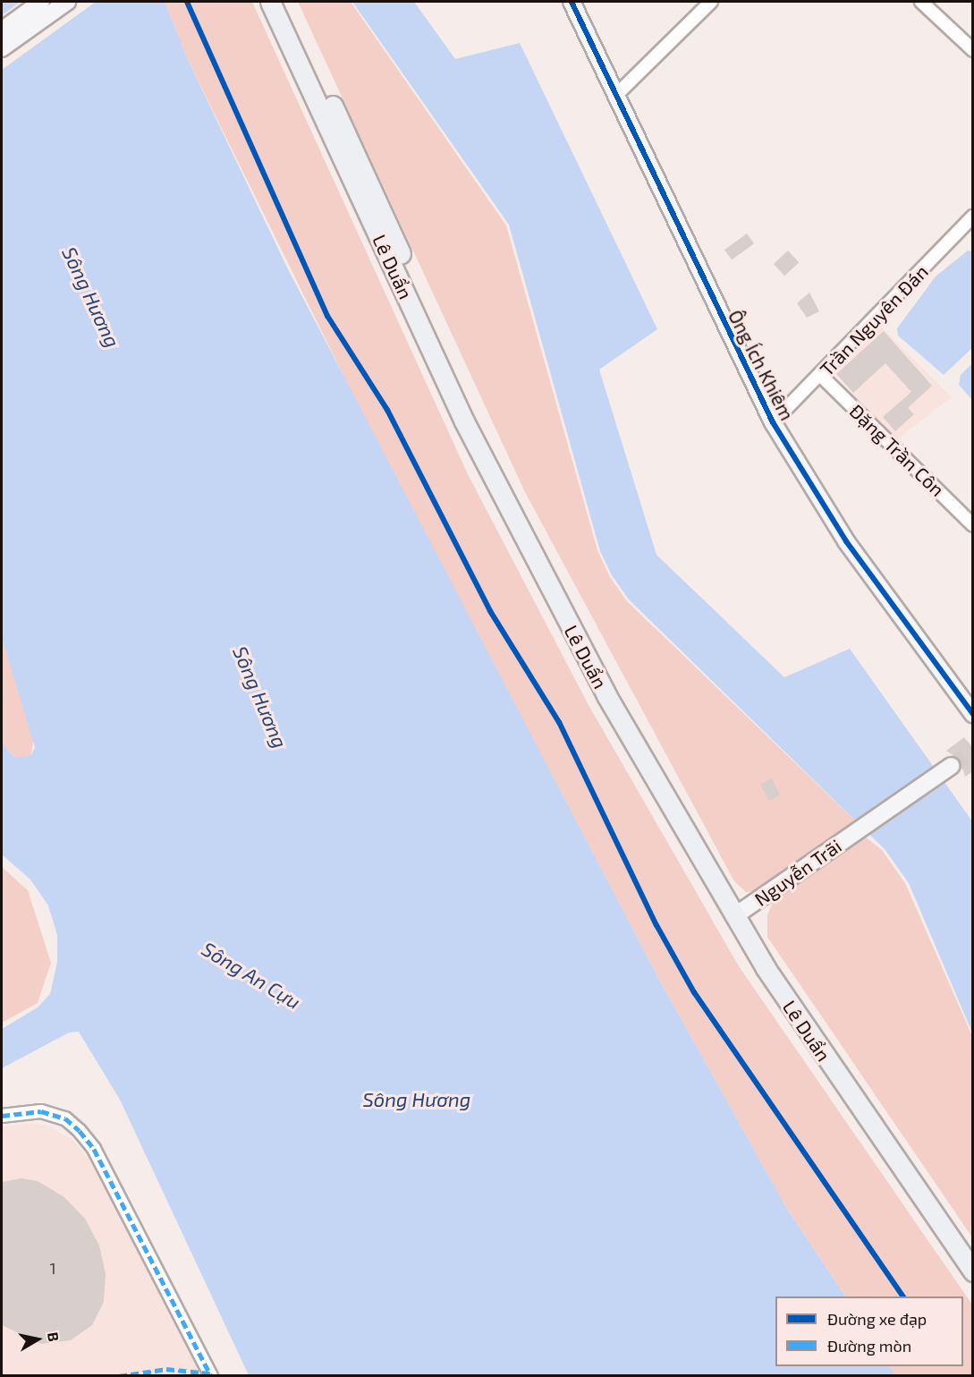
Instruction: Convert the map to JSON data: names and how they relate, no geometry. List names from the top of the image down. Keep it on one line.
{"streets":{"main road":["Lê Duẩn"],"street":["Trần Nguyên Đán","Ông Ích Khiêm","Đặng Trần Côn","Nguyễn Trãi"]},"crossings":[["Lê Duẩn","Nguyễn Trãi"],["Trần Nguyên Đán","Ông Ích Khiêm"],["Trần Nguyên Đán","Đặng Trần Côn"]],"water":["Sông Hương","Sông An Cựu"],"house_numbers":["1"],"legend":["Đường xe đạp","Đường mòn"],"north":"right"}
